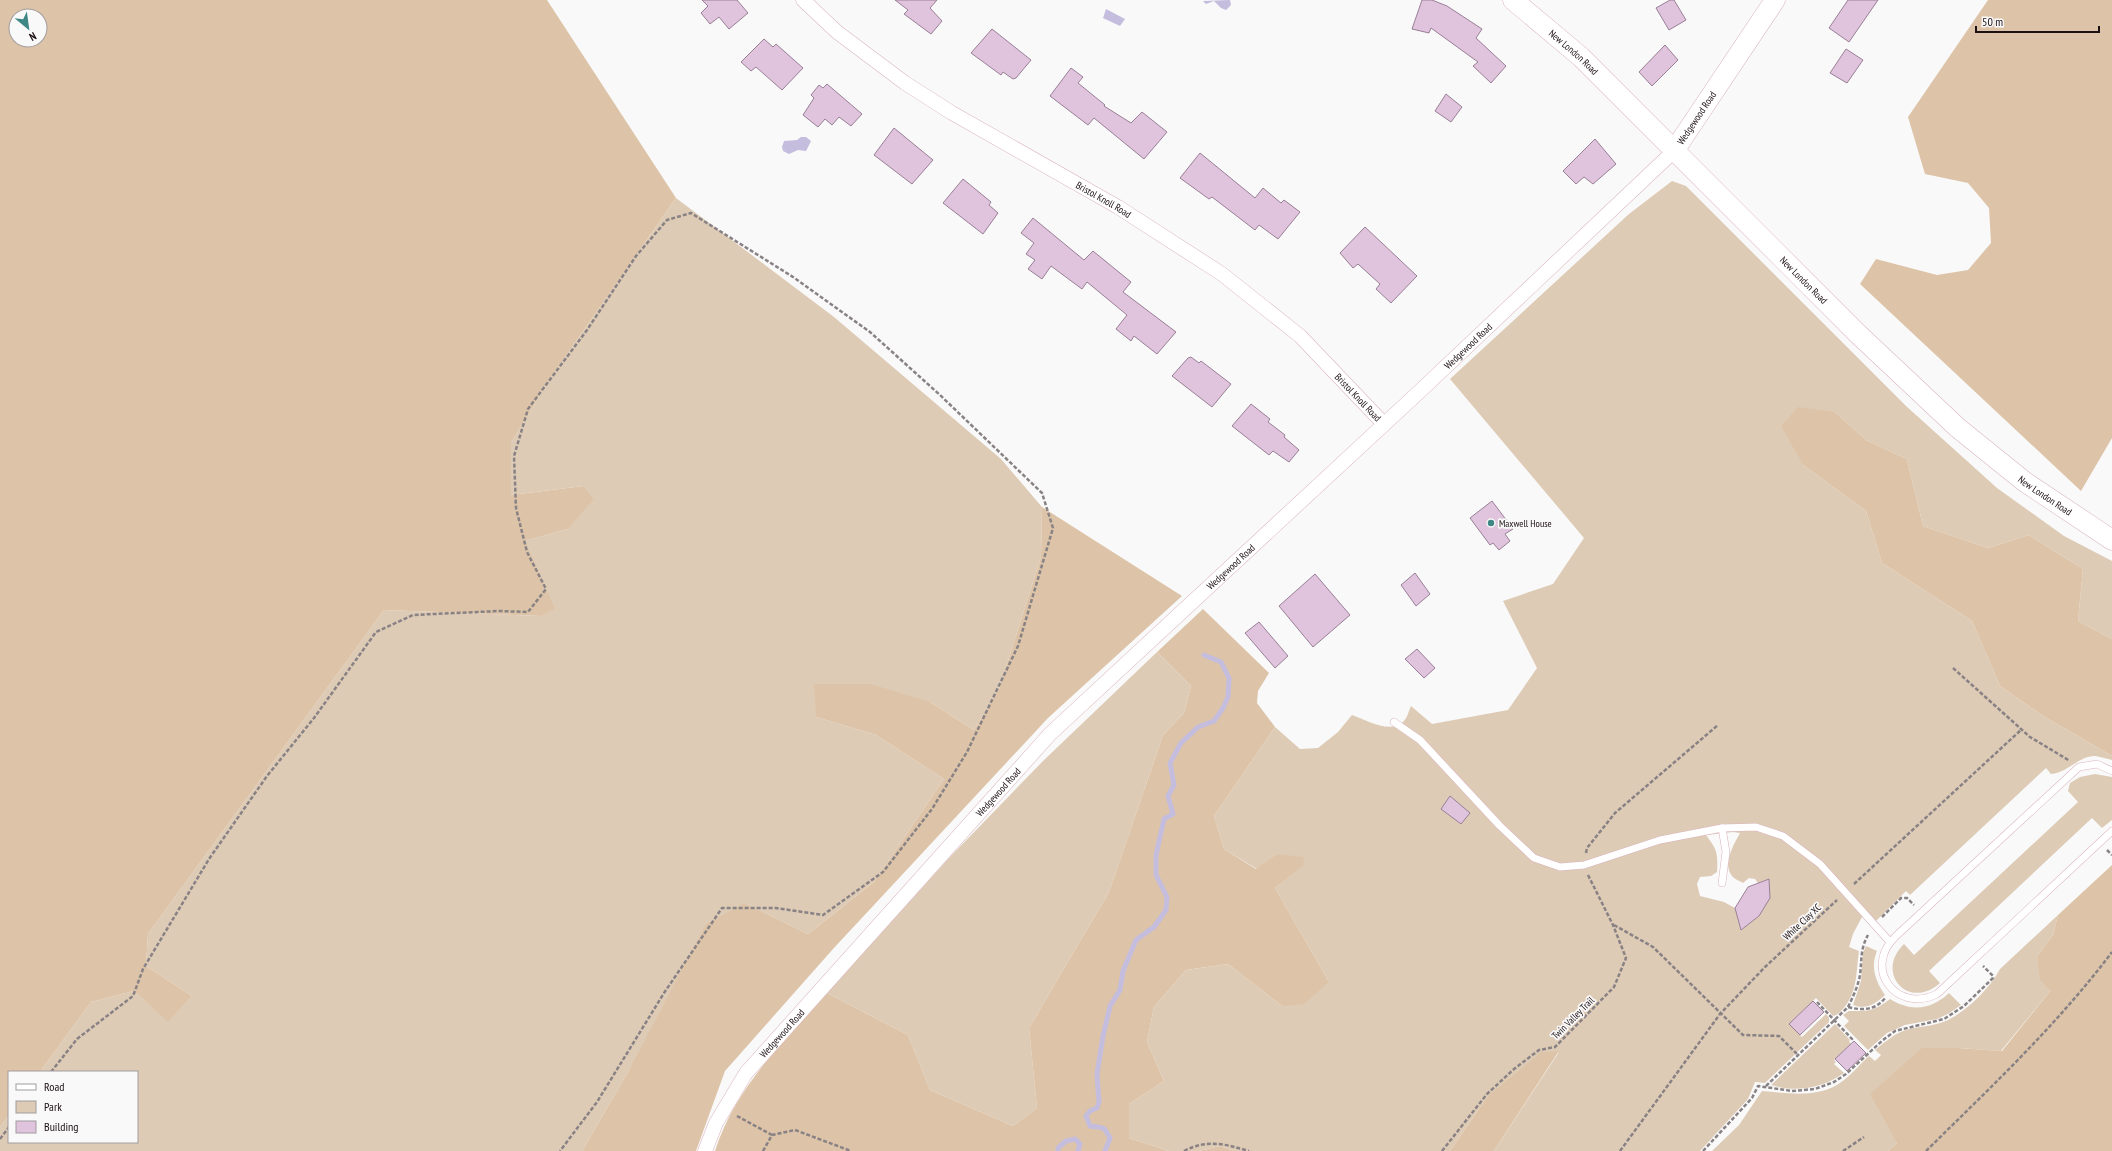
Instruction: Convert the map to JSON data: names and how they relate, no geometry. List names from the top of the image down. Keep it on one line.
{"streets":{"main road":["New London Road","Wedgewood Road"],"street":["Bristol Knoll Road"],"path":["White Clay XC","Twin Valley Trail"]},"crossings":[["New London Road","Wedgewood Road"],["Wedgewood Road","Bristol Knoll Road"]],"places":["Maxwell House"],"legend":["Road","Park","Building"],"scale_bar":"50 m","north":"bottom right"}
